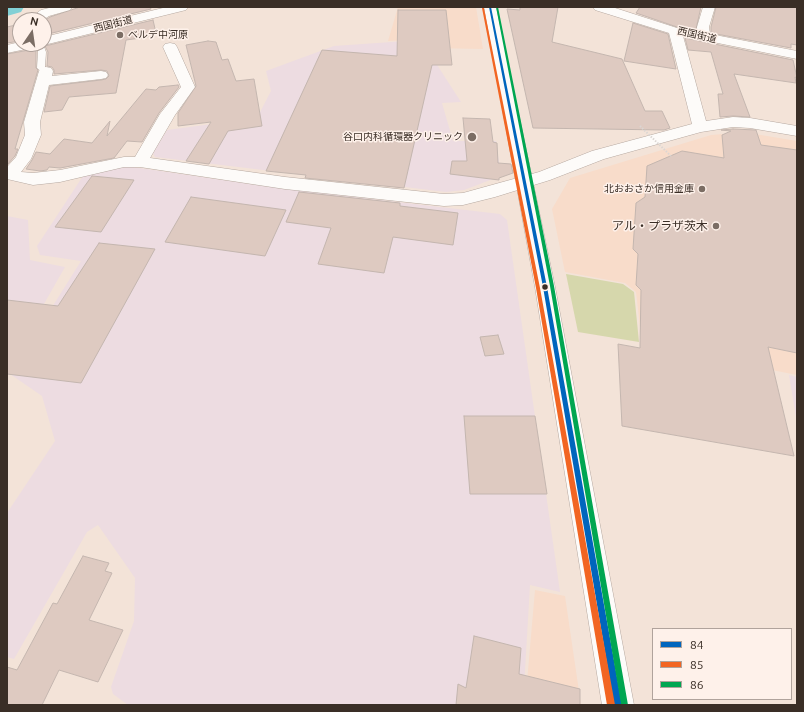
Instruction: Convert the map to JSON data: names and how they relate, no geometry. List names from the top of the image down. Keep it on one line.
{"streets":{"street":["西国街道"]},"places":["ベルデ中河原","谷口内科循環器クリニック","北おおさか信用金庫","アル・プラザ茨木"],"lines":["transit line 84","transit line 86","transit line 85"],"legend":["84","85","86"],"north":"top"}
